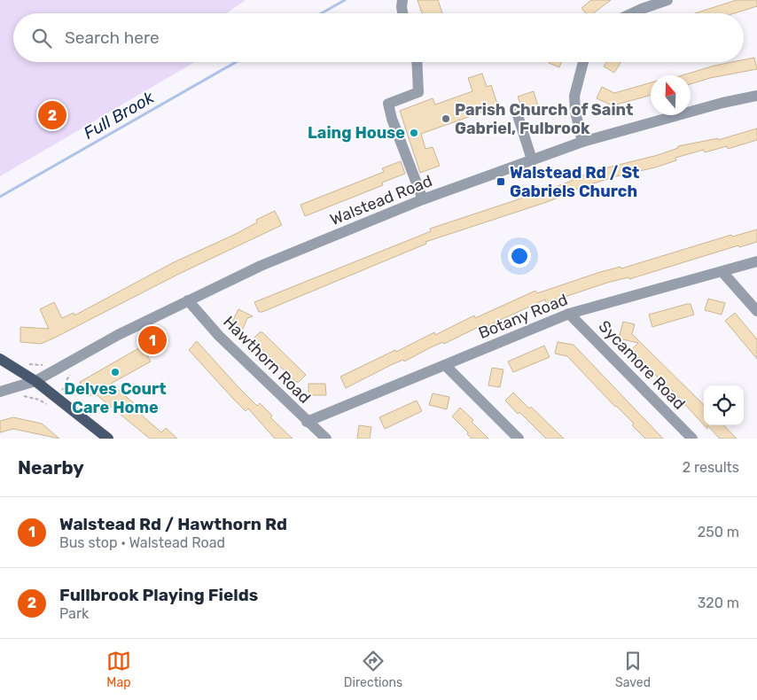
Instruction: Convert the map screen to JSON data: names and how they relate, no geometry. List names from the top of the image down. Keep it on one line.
{"streets":{"street":["Walstead Road","Botany Road","Hawthorn Road","Sycamore Road"]},"crossings":[["Walstead Road","Hawthorn Road"],["Botany Road","Hawthorn Road"],["Botany Road","Sycamore Road"]],"water":["Full Brook"],"places":{"other":["Parish Church of Saint Gabriel, Fulbrook","Laing House","Delves Court Care Home"],"transit":["Walstead Rd / St Gabriels Church"]},"north":"top","page":{"search":"Search here","pins":["2","1"],"heading":["Nearby","2 results"],"list":[{"mark":"1","name":"Walstead Rd / Hawthorn Rd","note":"Bus stop · Walstead Road","value":"250 m"},{"mark":"2","name":"Fullbrook Playing Fields","note":"Park","value":"320 m"}],"nav":["Map","Directions","Saved"]}}
